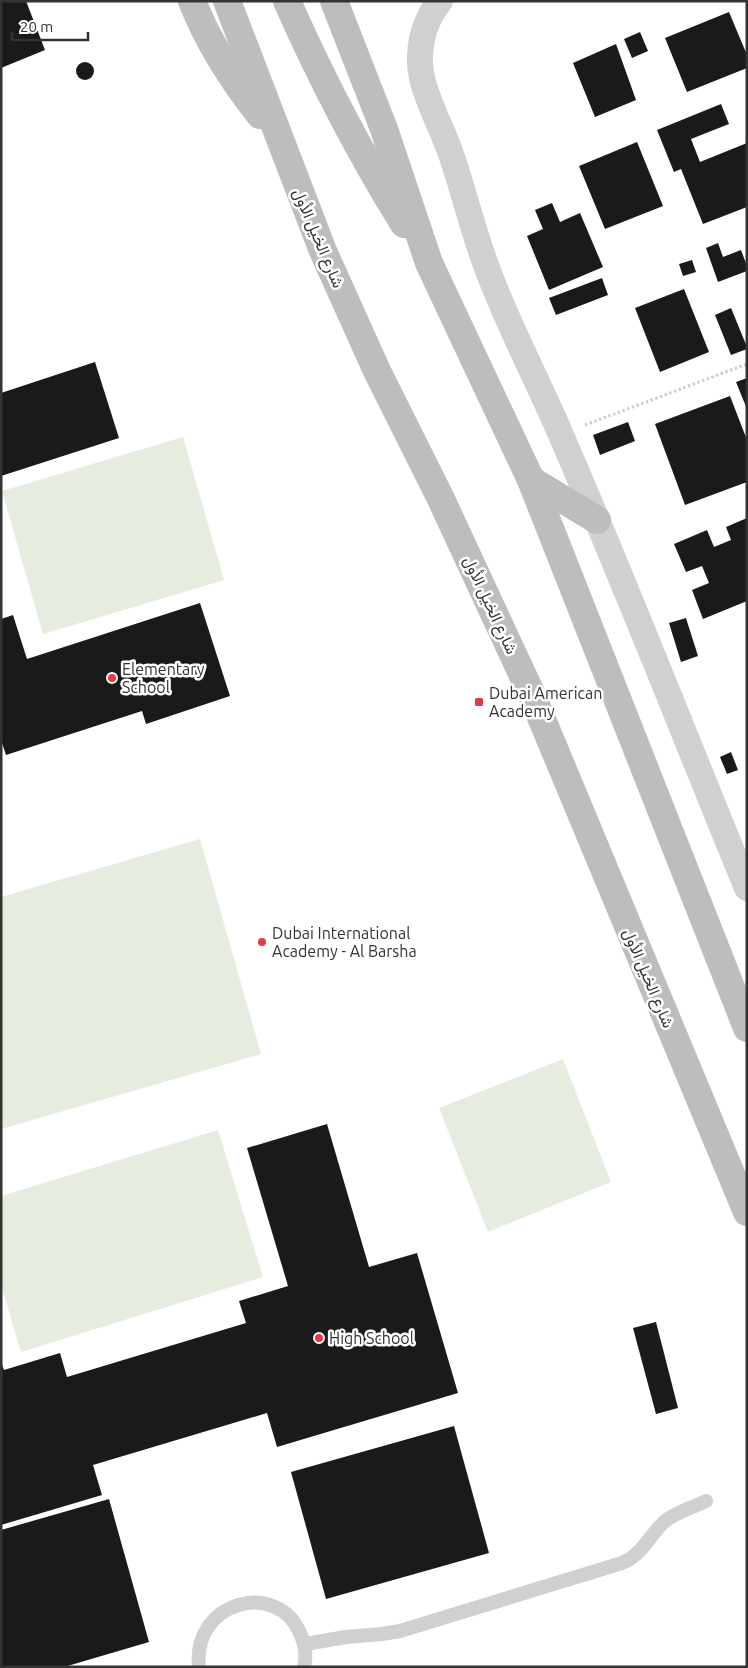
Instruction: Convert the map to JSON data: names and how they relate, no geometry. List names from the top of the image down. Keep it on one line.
{"streets":{"main road":["شارع الخيل الأول"]},"places":{"other":["Elementary School","Dubai International Academy - Al Barsha","High School"],"transit":["Dubai American Academy"]},"scale_bar":"20 m"}
